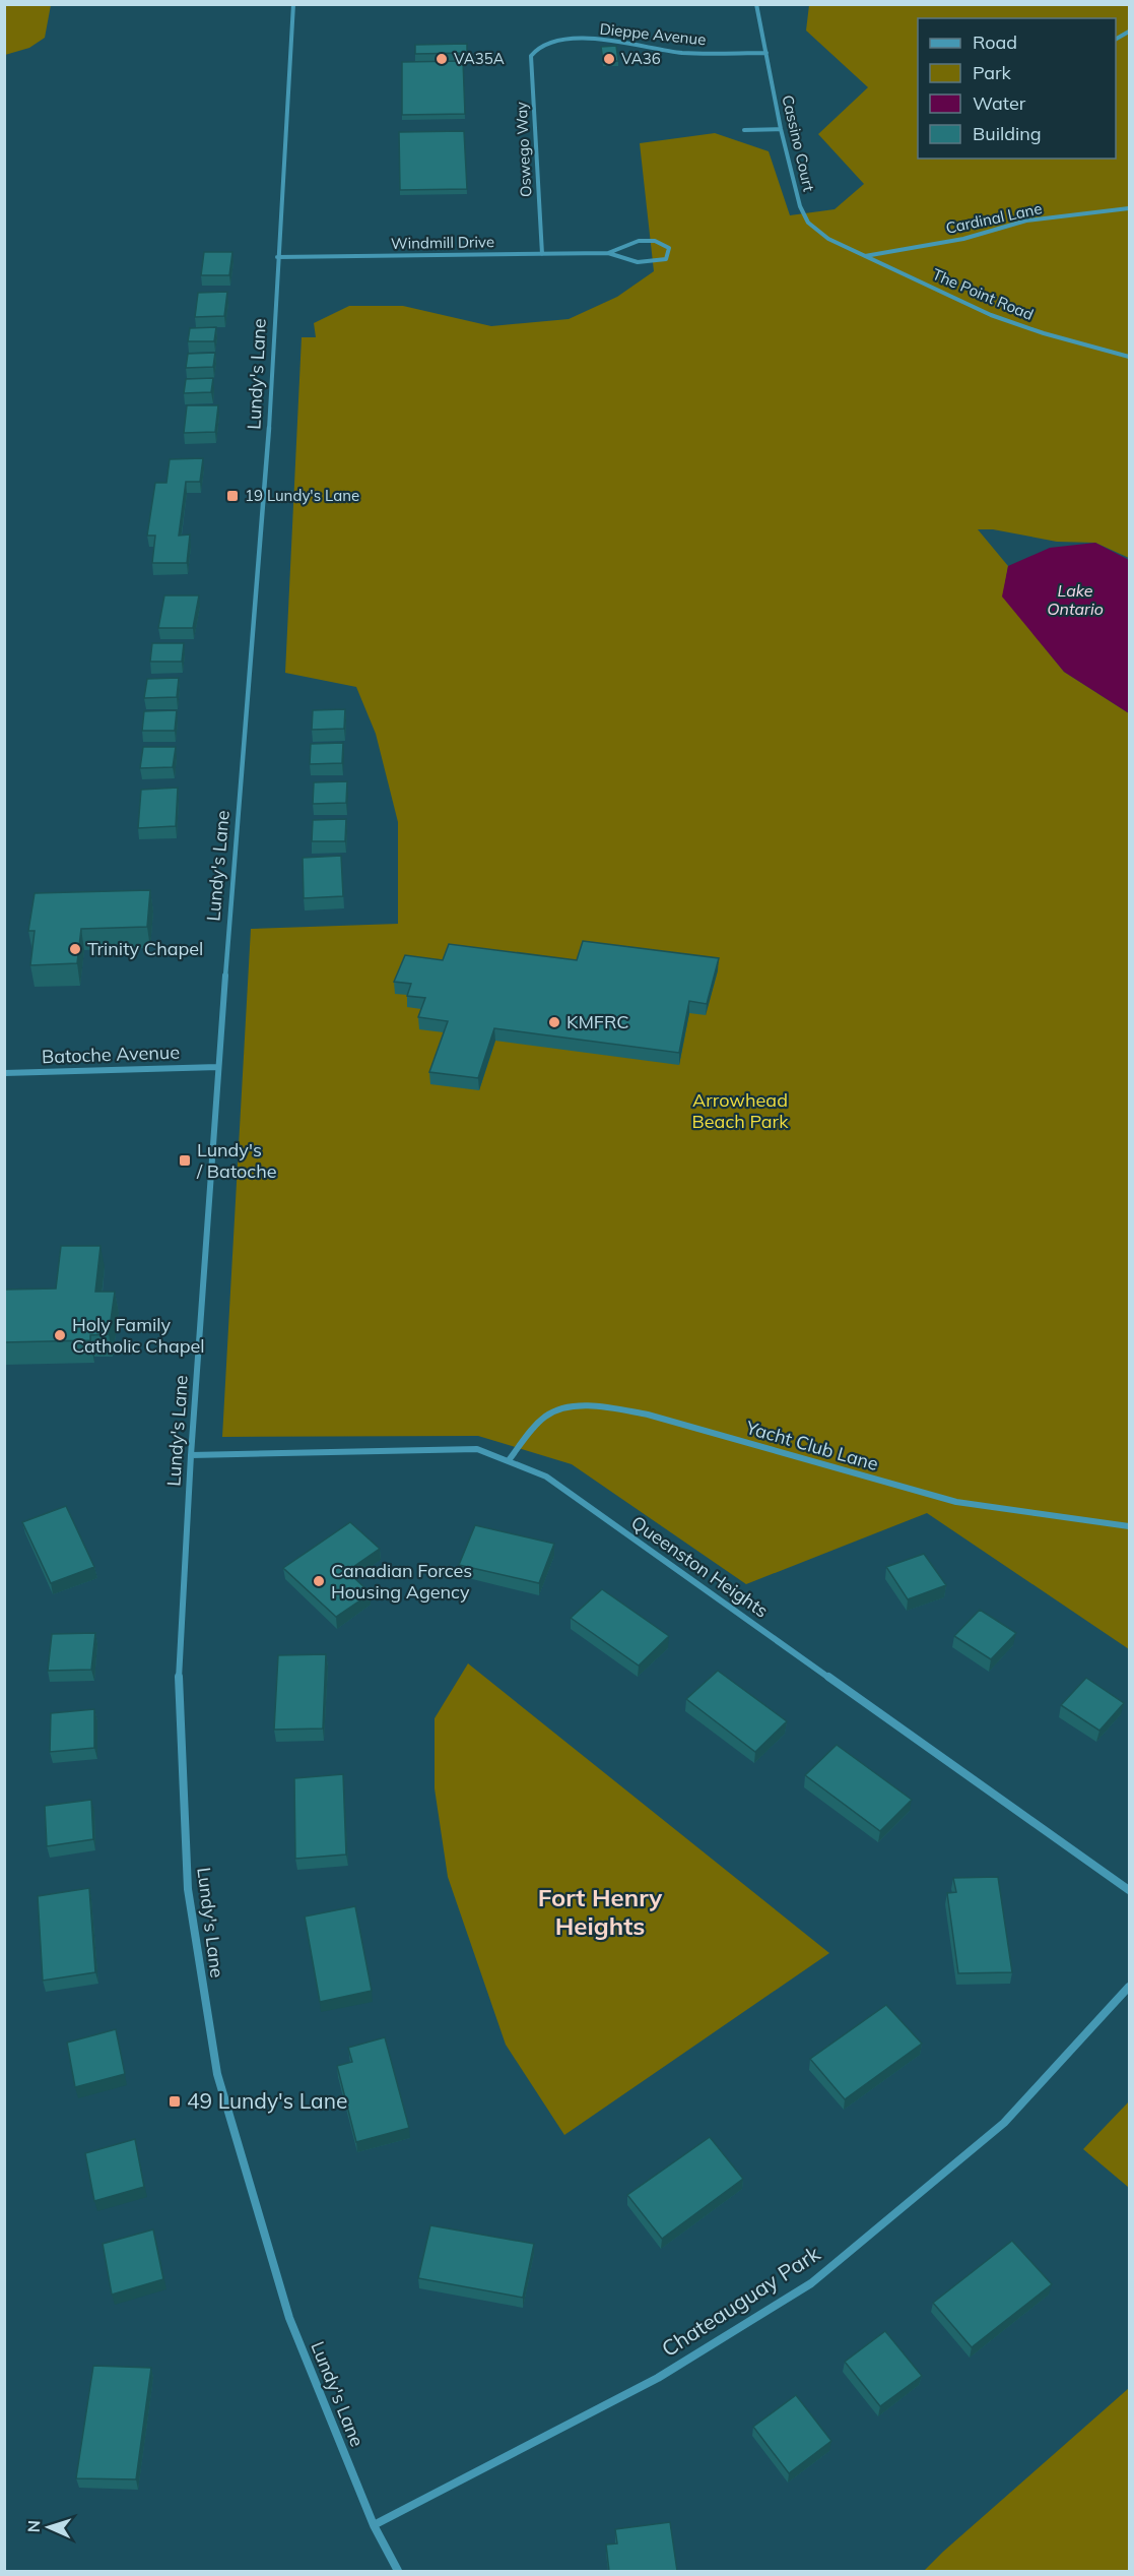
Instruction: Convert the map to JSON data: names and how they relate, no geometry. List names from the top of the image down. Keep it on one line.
{"streets":{"street":["Dieppe Avenue","Cassino Court","Oswego Way","Cardinal Lane","Windmill Drive","The Point Road","Lundy's Lane","Batoche Avenue","Yacht Club Lane","Queenston Heights","Chateauguay Park"]},"crossings":[["Dieppe Avenue","Cassino Court"],["Dieppe Avenue","Oswego Way"],["Cassino Court","Cardinal Lane"],["Cassino Court","The Point Road"],["Oswego Way","Windmill Drive"],["Cardinal Lane","The Point Road"],["Windmill Drive","Lundy's Lane"],["Lundy's Lane","Batoche Avenue"],["Lundy's Lane","Queenston Heights"],["Lundy's Lane","Chateauguay Park"],["Yacht Club Lane","Queenston Heights"]],"districts":["Fort Henry Heights"],"water":["Lake Ontario"],"parks":["Arrowhead Beach Park"],"places":{"other":["VA35A","VA36","Trinity Chapel","KMFRC","Holy Family Catholic Chapel","Canadian Forces Housing Agency"],"transit":["19 Lundy's Lane","Lundy's / Batoche","49 Lundy's Lane"]},"legend":["Road","Park","Water","Building"],"north":"left"}
